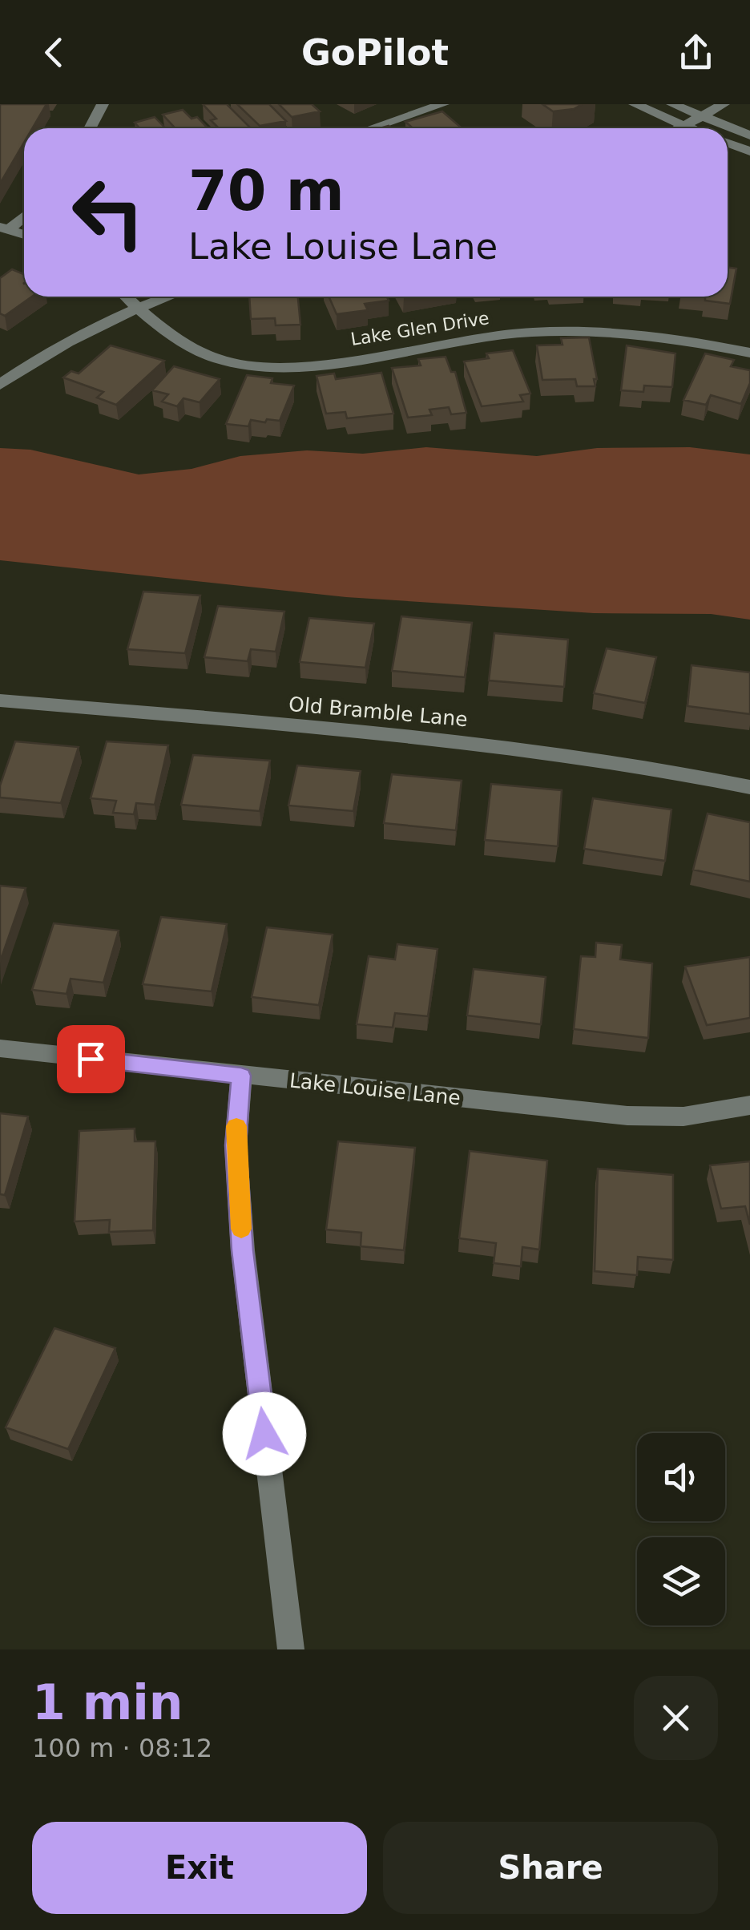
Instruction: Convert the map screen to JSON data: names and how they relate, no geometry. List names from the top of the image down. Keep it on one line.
{"streets":{"street":["Lake Glen Drive","Old Bramble Lane","Lake Louise Lane"]},"page":{"header":"GoPilot","turn":["70 m","Lake Louise Lane"],"heading":["1 min","100 m · 08:12"],"buttons":["Exit","Share"]}}
